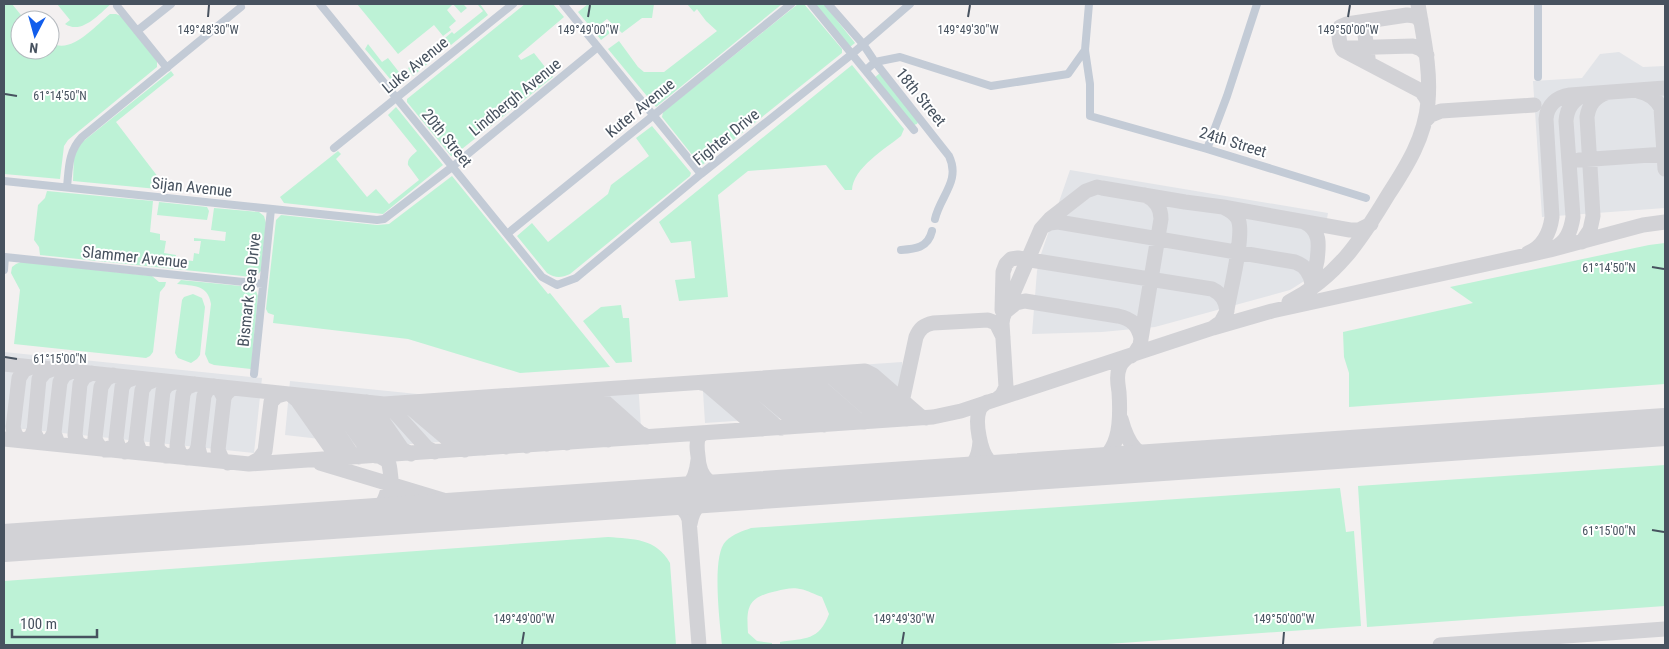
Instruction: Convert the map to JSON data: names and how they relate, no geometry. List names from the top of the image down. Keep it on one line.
{"streets":{"street":["Luke Avenue","Lindbergh Avenue","18th Street","Kuter Avenue","Fighter Drive","20th Street","24th Street","Sijan Avenue","Slammer Avenue","Bismark Sea Drive"]},"crossings":[["Luke Avenue","20th Street"],["Lindbergh Avenue","20th Street"],["Lindbergh Avenue","Sijan Avenue"],["18th Street","Fighter Drive"],["Kuter Avenue","20th Street"],["Fighter Drive","20th Street"],["Sijan Avenue","Bismark Sea Drive"],["Slammer Avenue","Bismark Sea Drive"]],"scale_bar":"100 m","north":"bottom","coordinates":["149°48'30\"W","149°49'00\"W","149°49'30\"W","149°50'00\"W","61°14'50\"N","61°15'00\"N"]}
